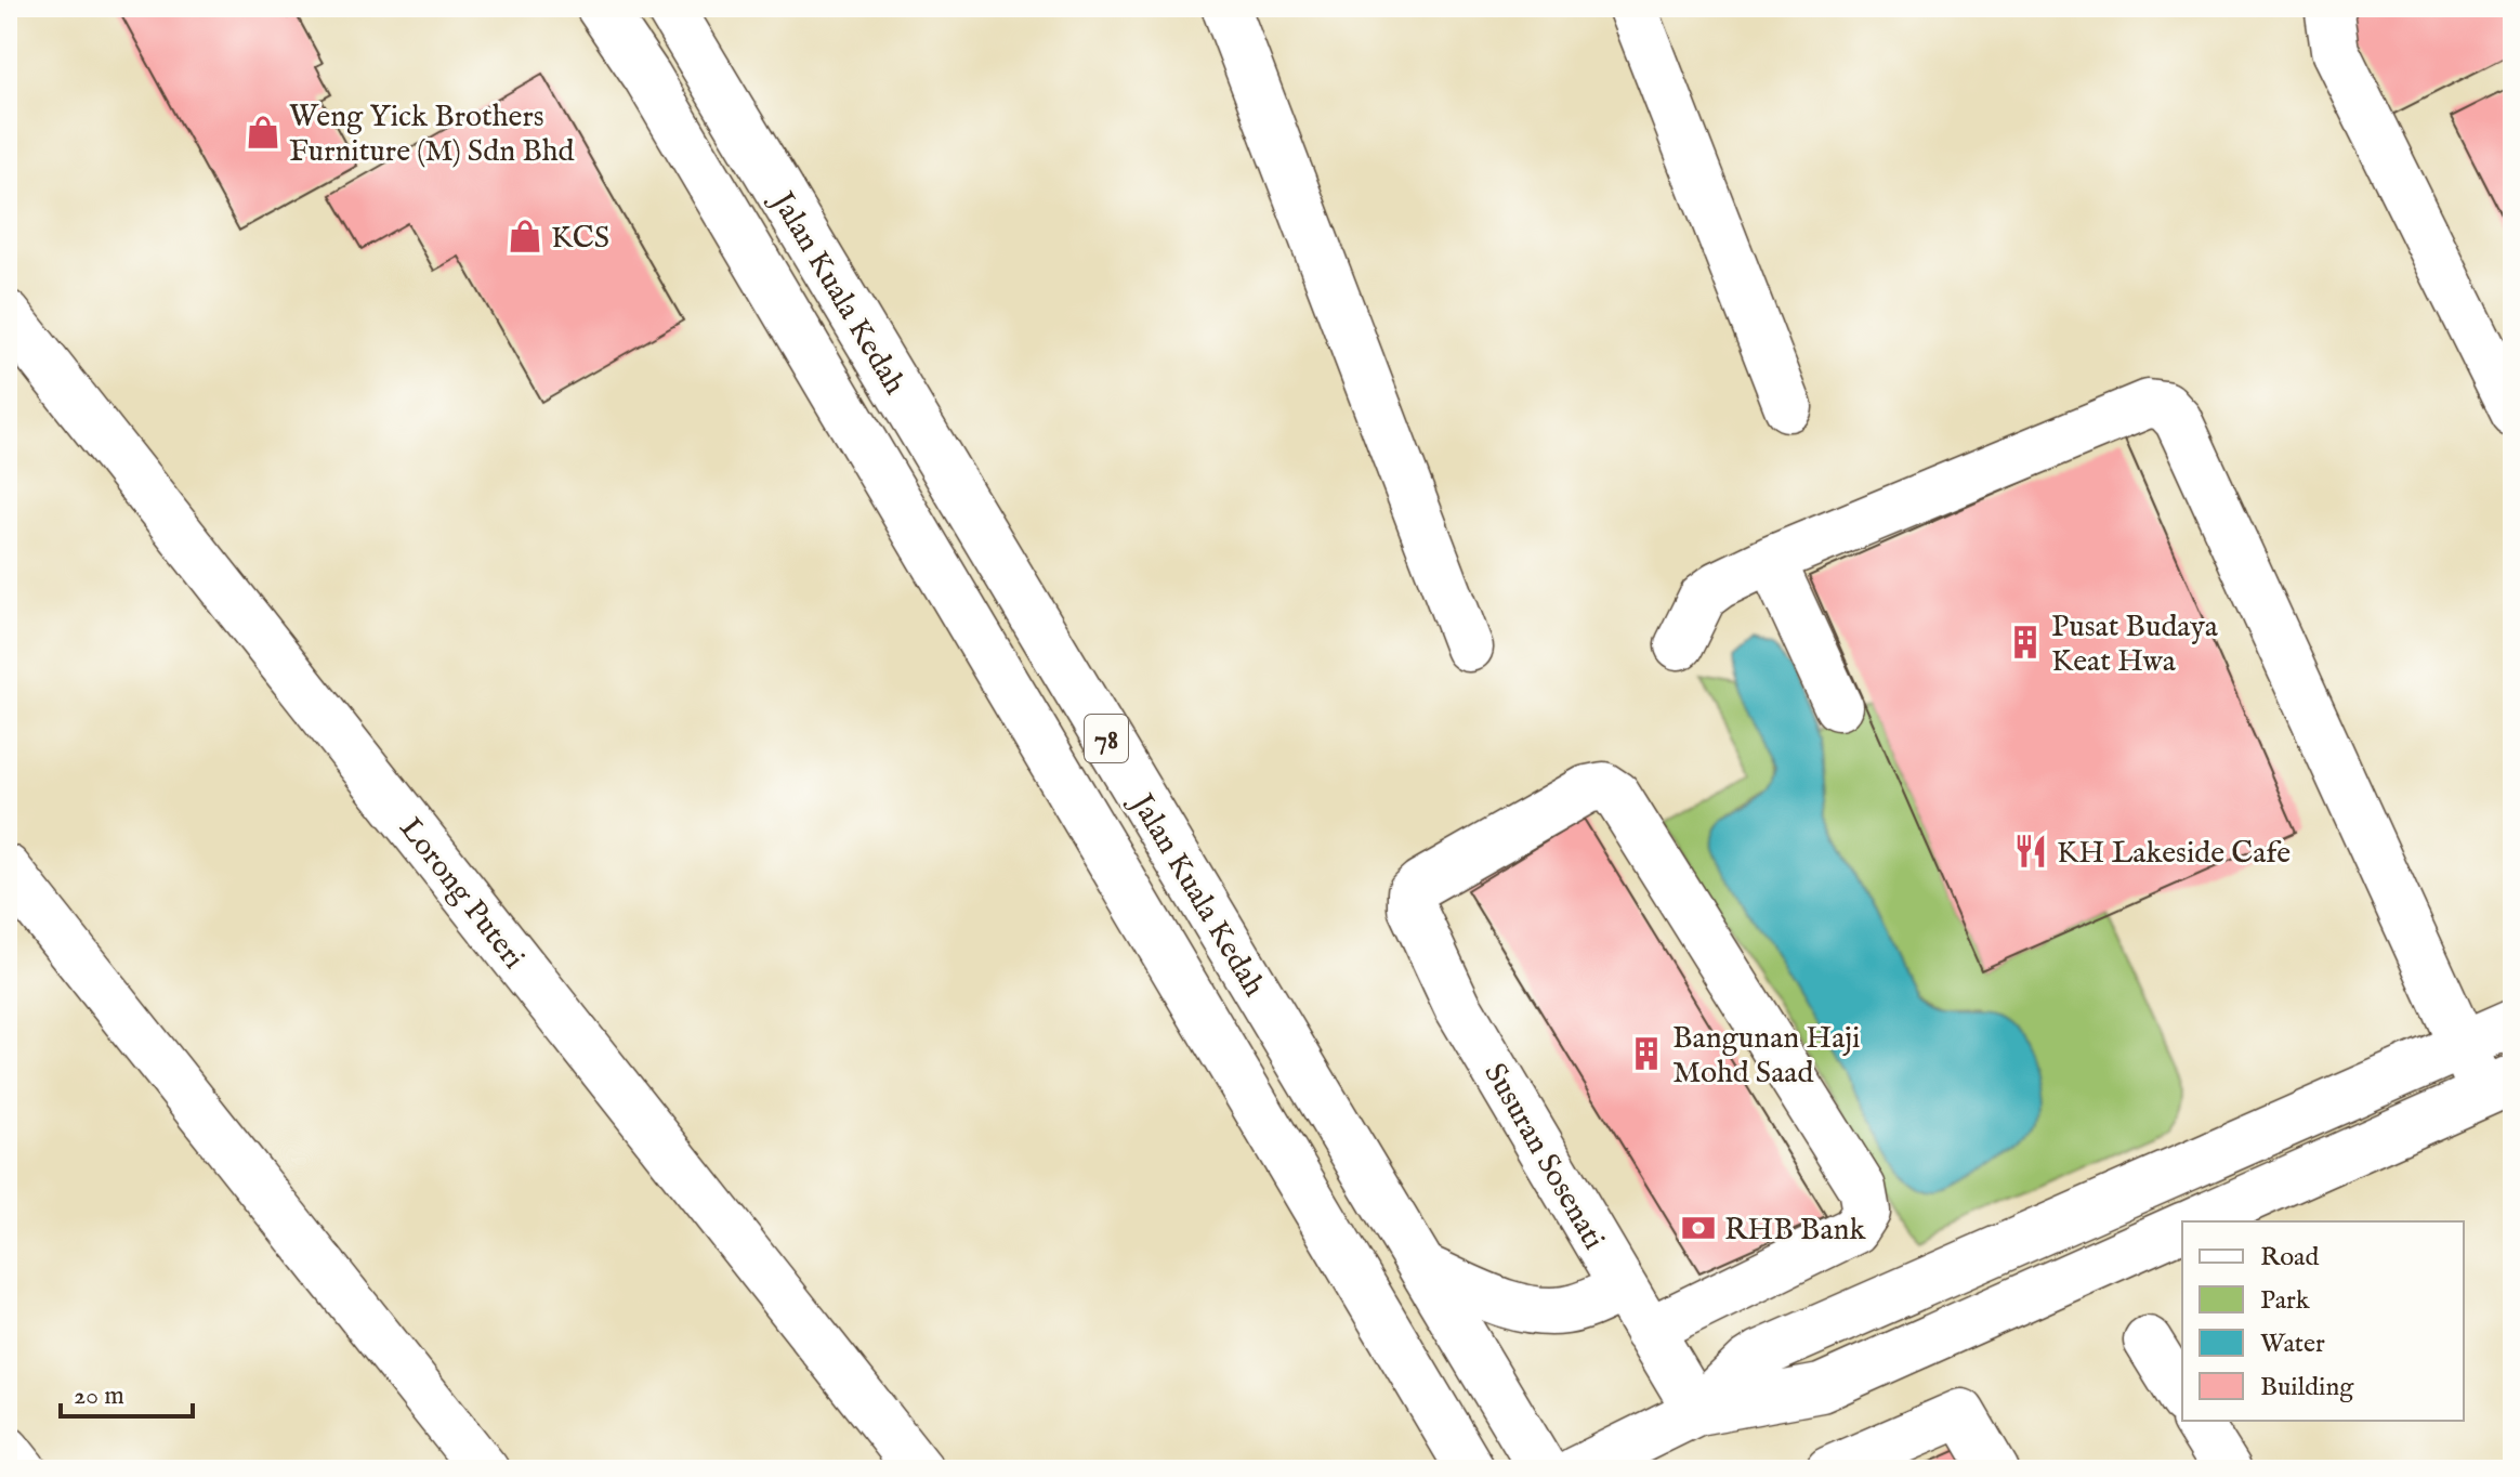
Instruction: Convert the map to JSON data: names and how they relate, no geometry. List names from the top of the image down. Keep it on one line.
{"streets":{"street":["Jalan Kuala Kedah","78","Lorong Puteri","Susuran Sosenati"]},"places":{"shop":["Weng Yick Brothers Furniture (M) Sdn Bhd","KCS"],"building":["Pusat Budaya Keat Hwa","Bangunan Haji Mohd Saad"],"restaurant":["KH Lakeside Cafe"],"bank":["RHB Bank"]},"legend":["Road","Park","Water","Building"],"scale_bar":"20 m"}
